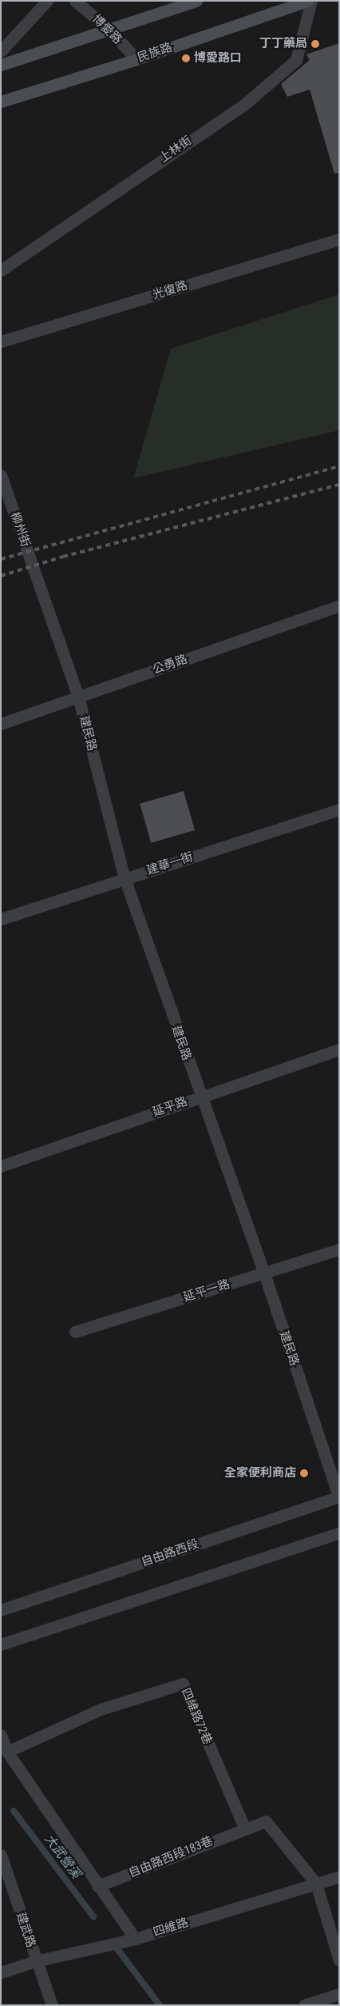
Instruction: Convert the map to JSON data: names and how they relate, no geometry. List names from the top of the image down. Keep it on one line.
{"streets":{"street":["博愛路","民族路","上林街","光復路","柳州街","公勇路","建民路","建華一街","延平路","延平一路","自由路西段","四維路72巷","自由路西段183巷","四維路","建武路"]},"crossings":[["博愛路","民族路"],["柳州街","建民路"],["公勇路","建民路"],["建民路","建華一街"],["建民路","延平路"],["建民路","延平一路"],["建民路","自由路西段"],["四維路72巷","自由路西段183巷"],["四維路","建武路"]],"water":["大武營溪"],"places":["丁丁藥局","博愛路口","全家便利商店"]}
